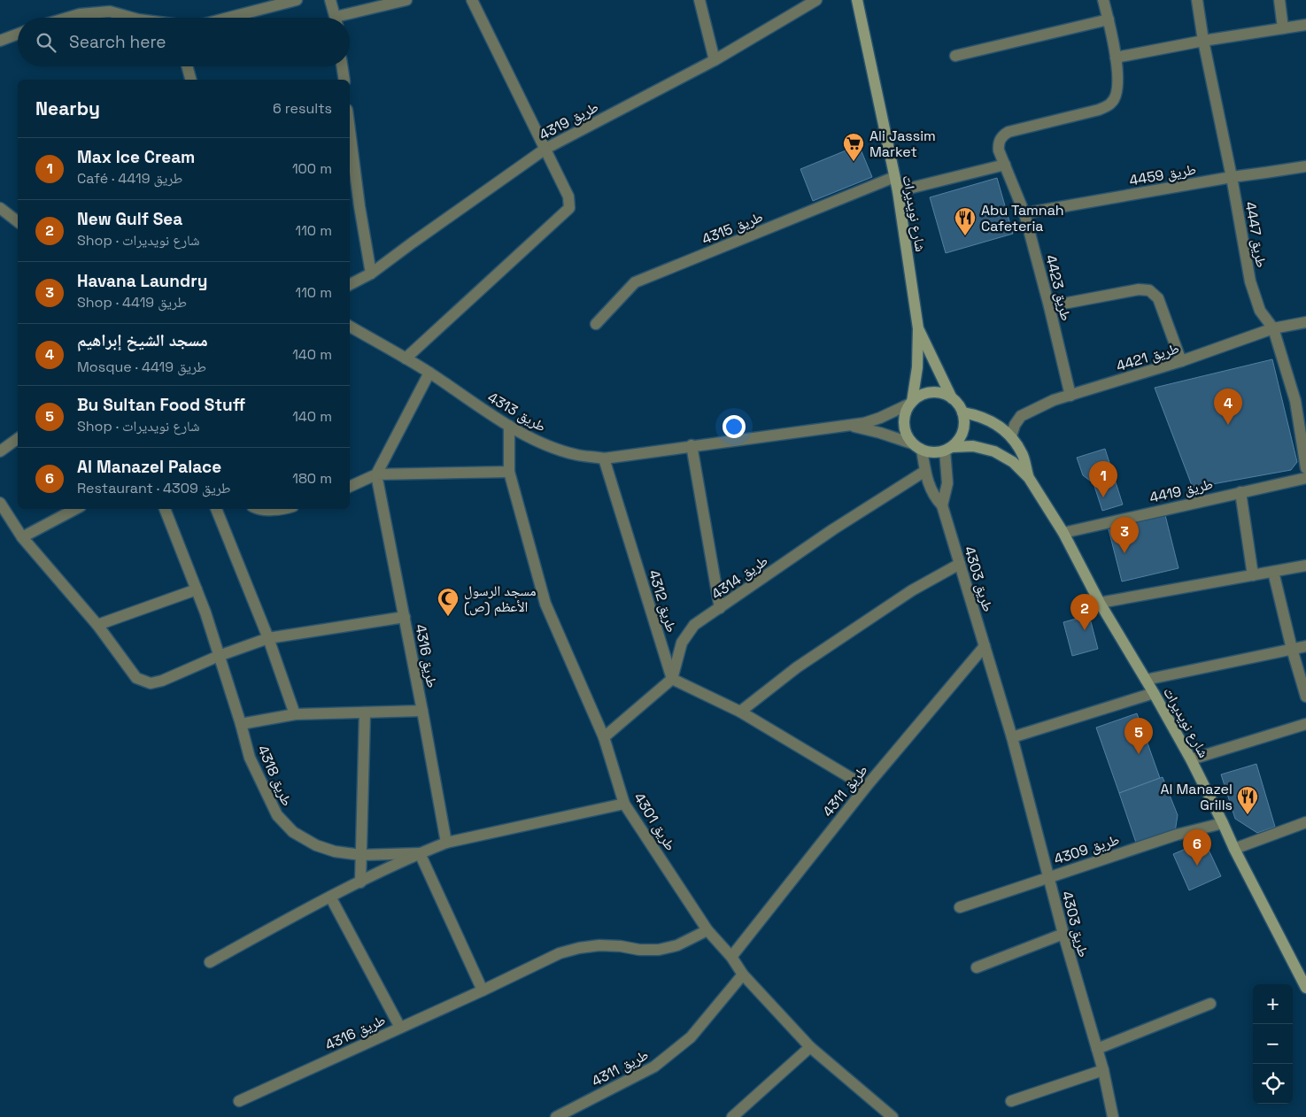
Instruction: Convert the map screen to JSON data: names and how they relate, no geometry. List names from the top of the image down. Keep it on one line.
{"streets":{"street":["طريق 4319","طريق 4459","شارع نويديرات","طريق 4315","طريق 4447","طريق 4423","طريق 4421","طريق 4313","طريق 4419","طريق 4314","طريق 4303","طريق 4312","طريق 4316","طريق 4318","طريق 4311","طريق 4301","طريق 4309"]},"crossings":[["طريق 4459","طريق 4447"],["طريق 4459","طريق 4423"],["شارع نويديرات","طريق 4315"],["شارع نويديرات","طريق 4421"],["شارع نويديرات","طريق 4313"],["شارع نويديرات","طريق 4419"],["شارع نويديرات","طريق 4303"],["شارع نويديرات","طريق 4309"],["طريق 4447","طريق 4421"],["طريق 4423","طريق 4421"],["طريق 4313","طريق 4303"],["طريق 4313","طريق 4312"],["طريق 4313","طريق 4301"],["طريق 4314","طريق 4303"],["طريق 4314","طريق 4312"],["طريق 4303","طريق 4311"],["طريق 4303","طريق 4309"],["طريق 4316","طريق 4318"],["طريق 4316","طريق 4301"],["طريق 4318","طريق 4301"],["طريق 4311","طريق 4301"]],"places":{"supermarket":["Ali Jassim Market"],"restaurant":["Abu Tamnah Cafeteria","Al Manazel Grills"],"mosque":["مسجد الرسول الأعظم (ص)"]},"page":{"search":"Search here","heading":["Nearby","6 results"],"list":[{"mark":"1","name":"Max Ice Cream","note":"Café · طريق 4419","value":"100 m"},{"mark":"2","name":"New Gulf Sea","note":"Shop · شارع نويديرات","value":"110 m"},{"mark":"3","name":"Havana Laundry","note":"Shop · طريق 4419","value":"110 m"},{"mark":"4","name":"مسجد الشيخ إبراهيم","note":"Mosque · طريق 4419","value":"140 m"},{"mark":"5","name":"Bu Sultan Food Stuff","note":"Shop · شارع نويديرات","value":"140 m"},{"mark":"6","name":"Al Manazel Palace","note":"Restaurant · طريق 4309","value":"180 m"}],"pins":["4","1","3","2","5","6"],"map_buttons":["+","−"]}}
